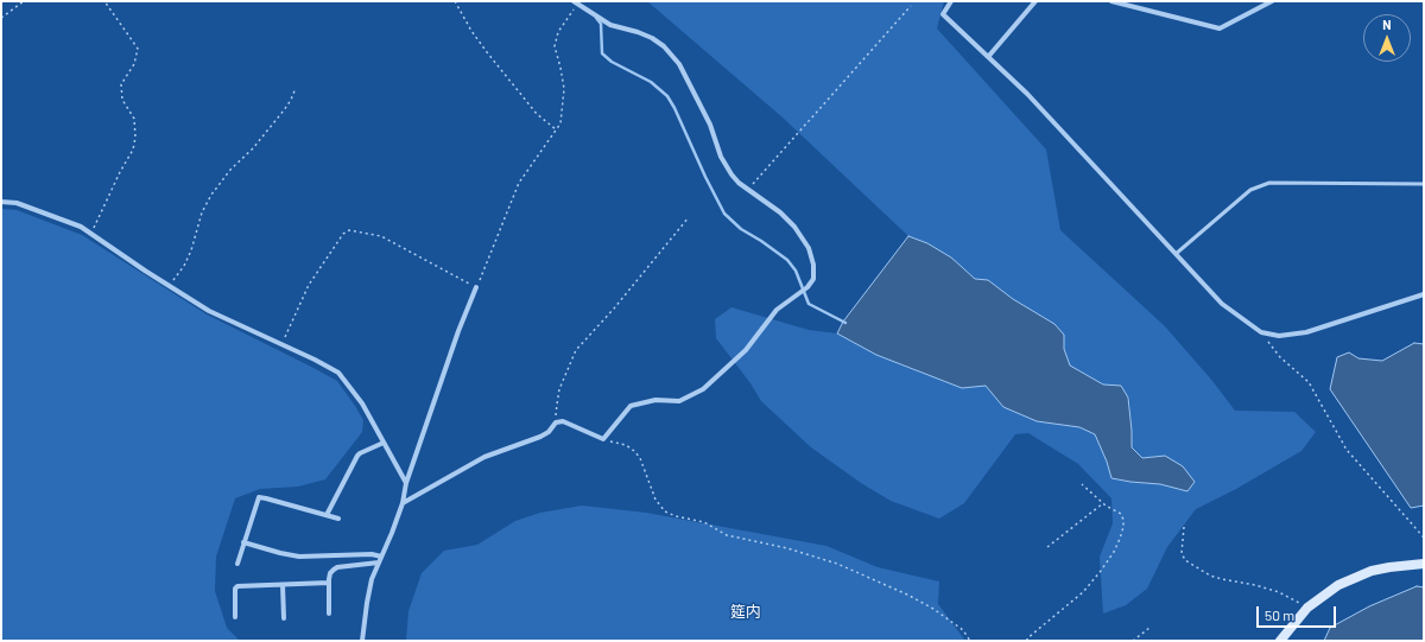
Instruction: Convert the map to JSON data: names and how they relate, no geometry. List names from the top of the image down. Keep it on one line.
{"districts":["筵内"],"scale_bar":"50 m","north":"top"}
